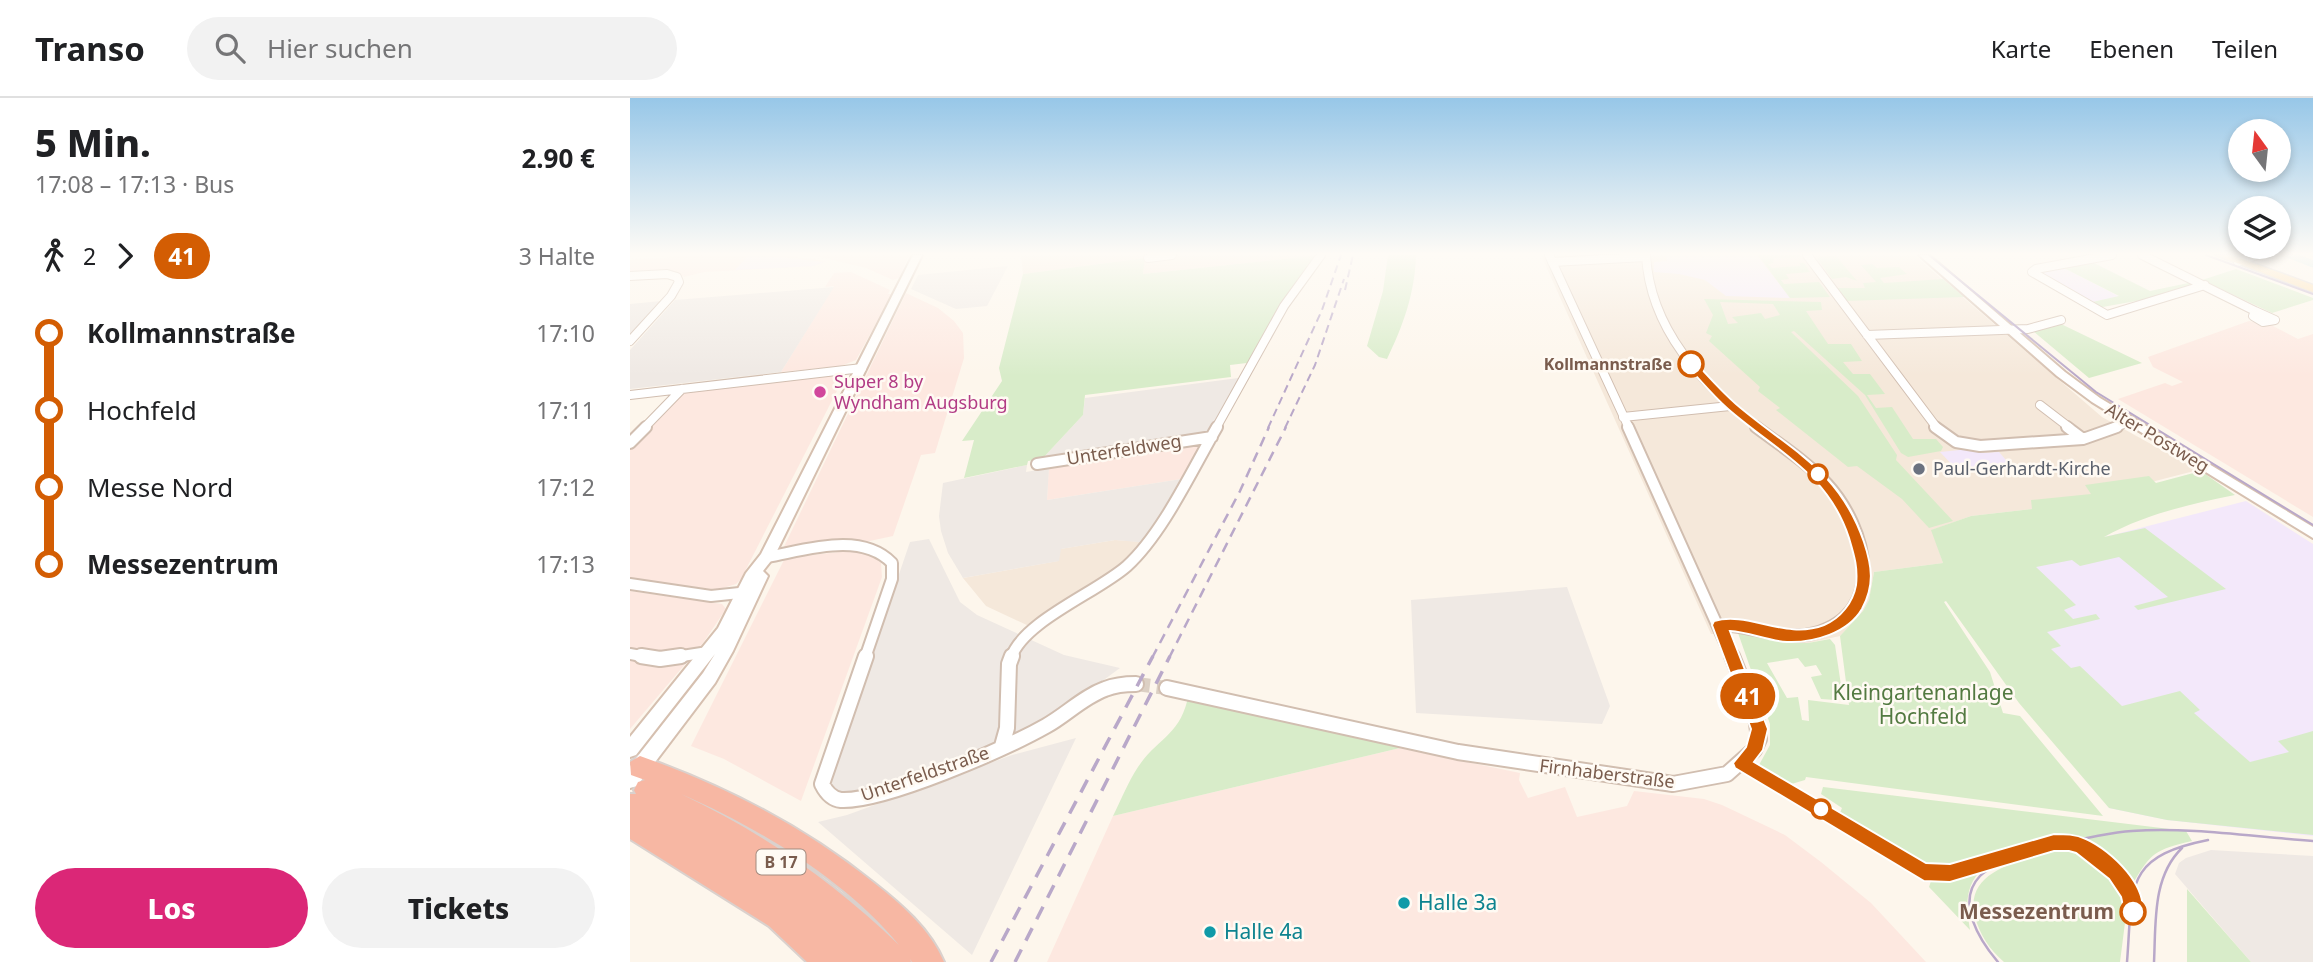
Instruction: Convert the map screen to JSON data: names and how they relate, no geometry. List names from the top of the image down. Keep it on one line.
{"streets":{"highway":["B 17"],"main road":["Alter Postweg"],"street":["Unterfeldweg","Unterfeldstraße","Firnhaberstraße"]},"crossings":[["Unterfeldweg","Unterfeldstraße"]],"parks":["Kleingartenanlage Hochfeld"],"places":["Kollmannstraße","Super 8 by Wyndham Augsburg","Paul-Gerhardt-Kirche","Halle 3a","Messezentrum","Halle 4a"],"lines":["bus line 41"],"north":"top","page":{"header":"Transo","search":"Hier suchen","nav":["Karte","Ebenen","Teilen"],"heading":["5 Min.","17:08 – 17:13 · Bus","2.90 €"],"on_map":"41","legs":["2","41","3 Halte"],"list":[{"name":"Kollmannstraße","value":"17:10"},{"name":"Hochfeld","value":"17:11"},{"name":"Messe Nord","value":"17:12"},{"name":"Messezentrum","value":"17:13"}],"buttons":["Los","Tickets"]}}
